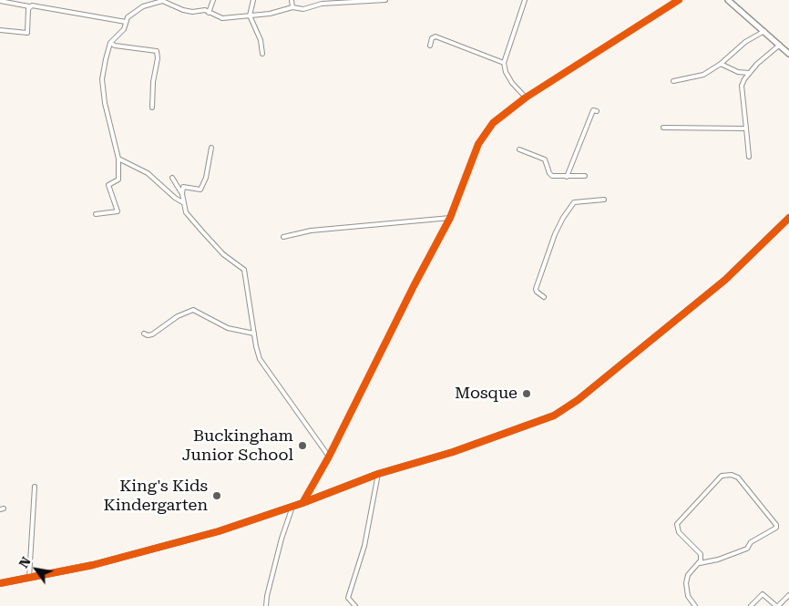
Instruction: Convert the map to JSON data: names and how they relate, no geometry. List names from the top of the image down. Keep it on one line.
{"places":["Mosque","Buckingham Junior School","King's Kids Kindergarten"],"north":"top left"}
